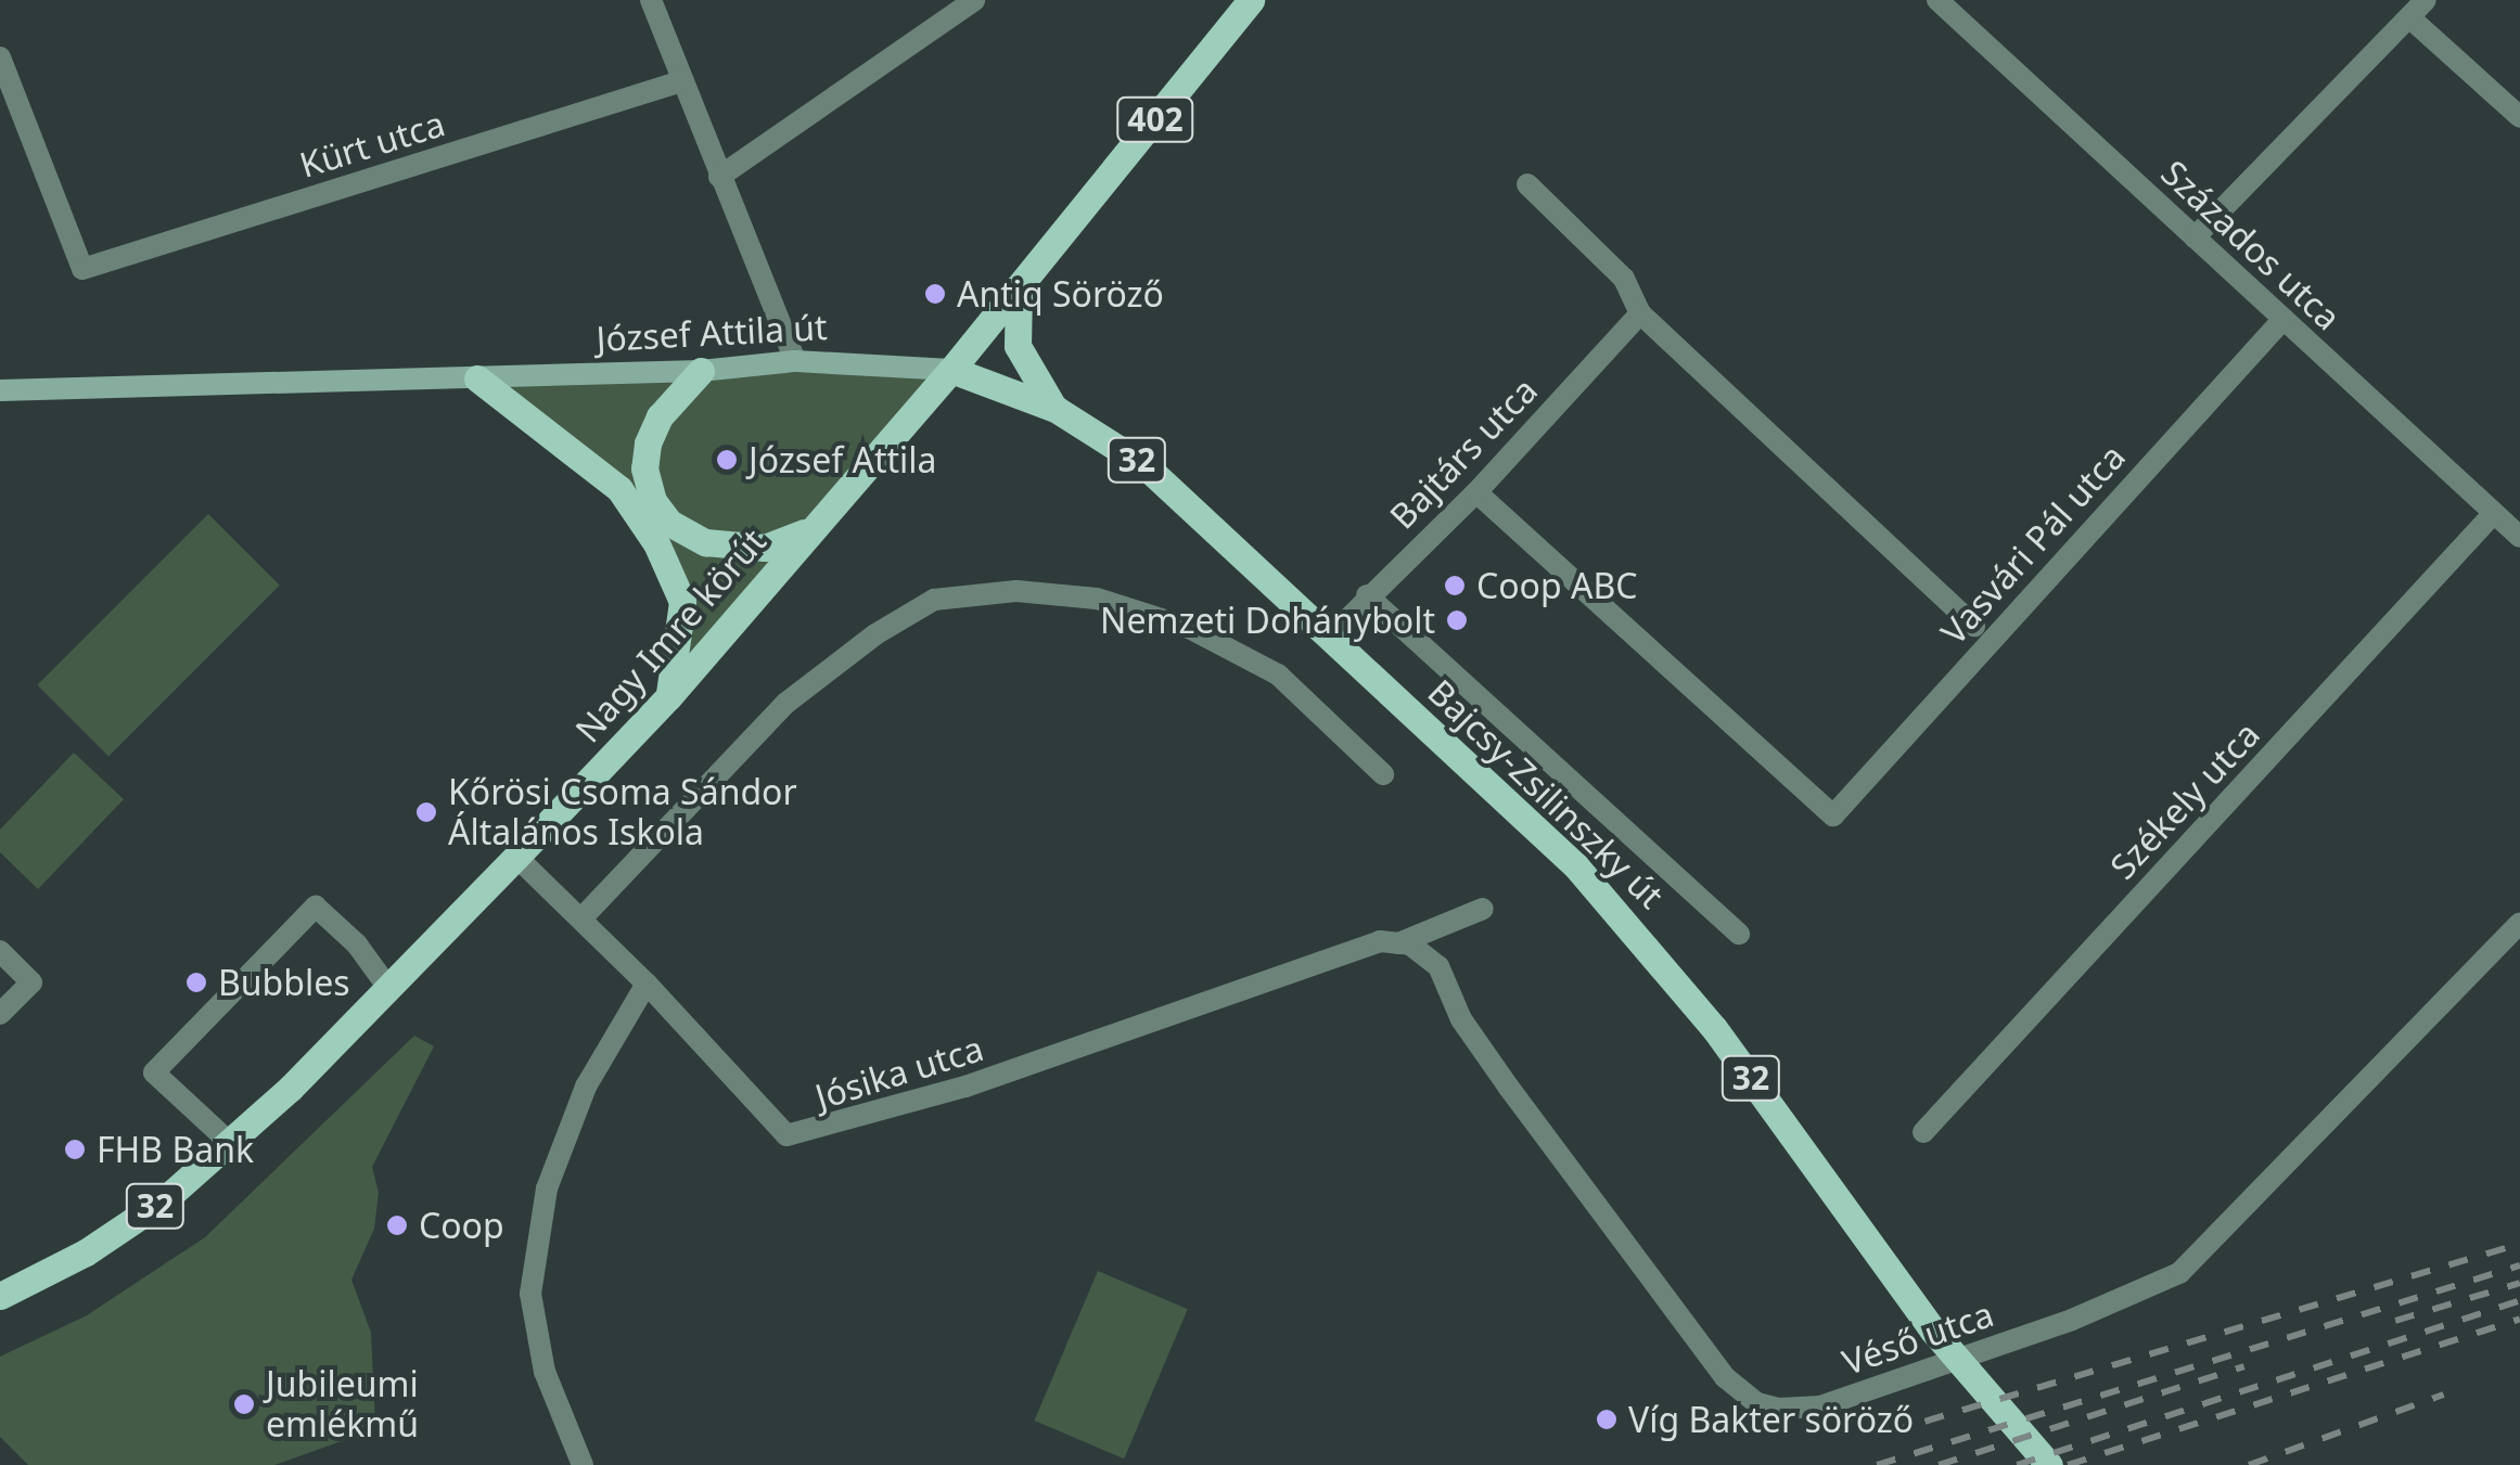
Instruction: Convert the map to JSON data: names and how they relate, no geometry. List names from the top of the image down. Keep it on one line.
{"streets":{"main road":["402","32","Nagy Imre körút","Bajcsy-Zsilinszky út"],"street":["Kürt utca","Százados utca","József Attila út","Bajtárs utca","Vasvári Pál utca","Székely utca","Jósika utca","Véső utca"]},"crossings":[["402","József Attila út"],["402","Nagy Imre körút"],["402","Bajcsy-Zsilinszky út"],["Százados utca","Vasvári Pál utca"],["Százados utca","Székely utca"],["József Attila út","Nagy Imre körút"],["József Attila út","Bajcsy-Zsilinszky út"],["Bajtárs utca","Vasvári Pál utca"],["Bajtárs utca","Bajcsy-Zsilinszky út"],["Nagy Imre körút","Bajcsy-Zsilinszky út"],["Nagy Imre körút","Jósika utca"],["Jósika utca","Véső utca"]],"places":["Antiq Söröző","József Attila","Coop ABC","Nemzeti Dohánybolt","Kőrösi Csoma Sándor Általános Iskola","Bubbles","FHB Bank","Coop","Jubileumi emlékmű","Víg Bakter söröző"]}
